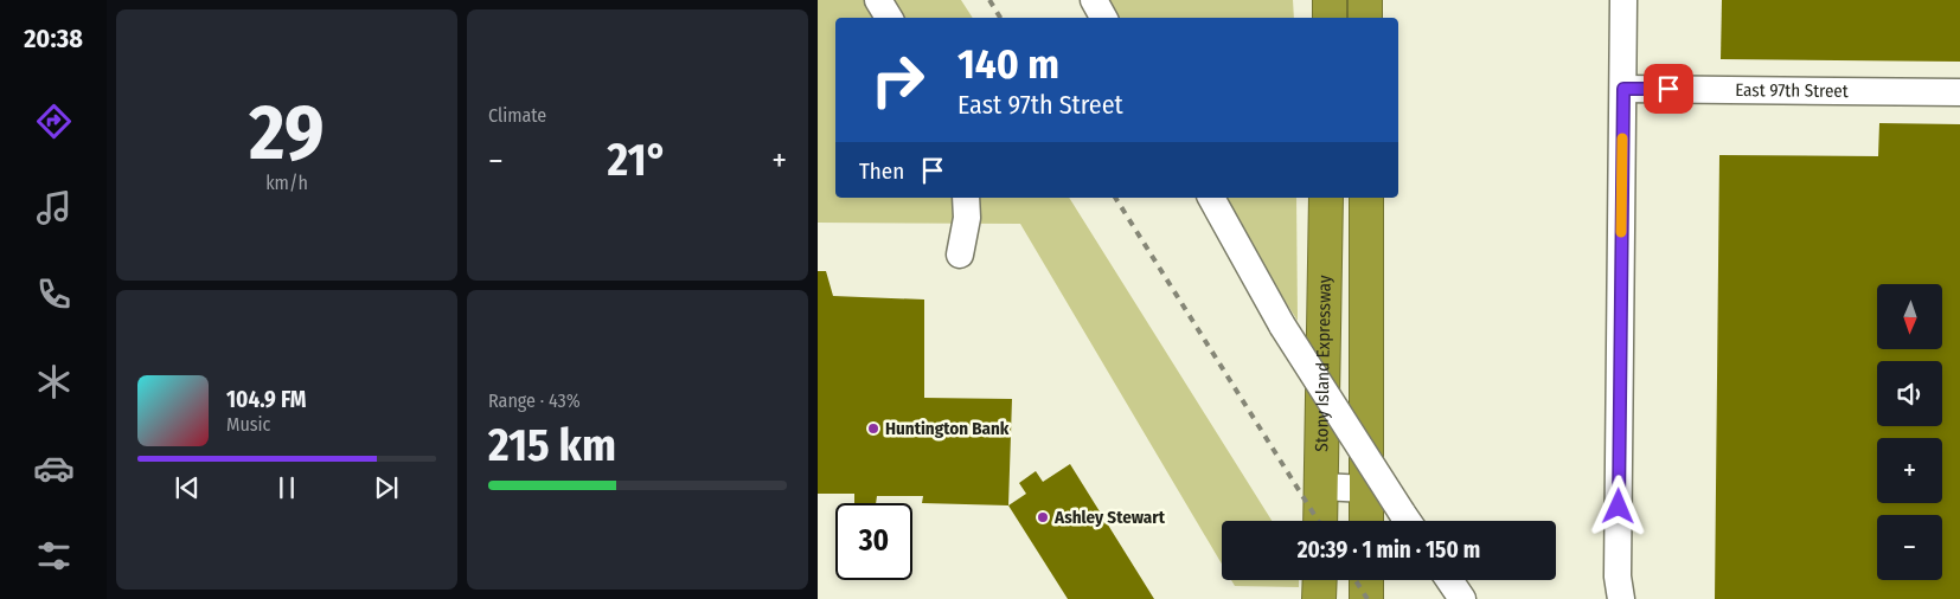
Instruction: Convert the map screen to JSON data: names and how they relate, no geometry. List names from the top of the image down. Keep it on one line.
{"streets":{"highway":["Stony Island Expressway"],"street":["East 97th Street"]},"places":["Huntington Bank","Ashley Stewart"],"north":"bottom","page":{"tabs":"20:38","tile":[["29","km/h"],"Climate",["Range · 43%","215 km"]],"turn":["140 m","East 97th Street"],"heat":["−","21°","+"],"then":"Then","map_buttons":["+","−"],"song":["104.9 FM","Music"],"limit":"30","trip":"20:39 · 1 min · 150 m"}}
